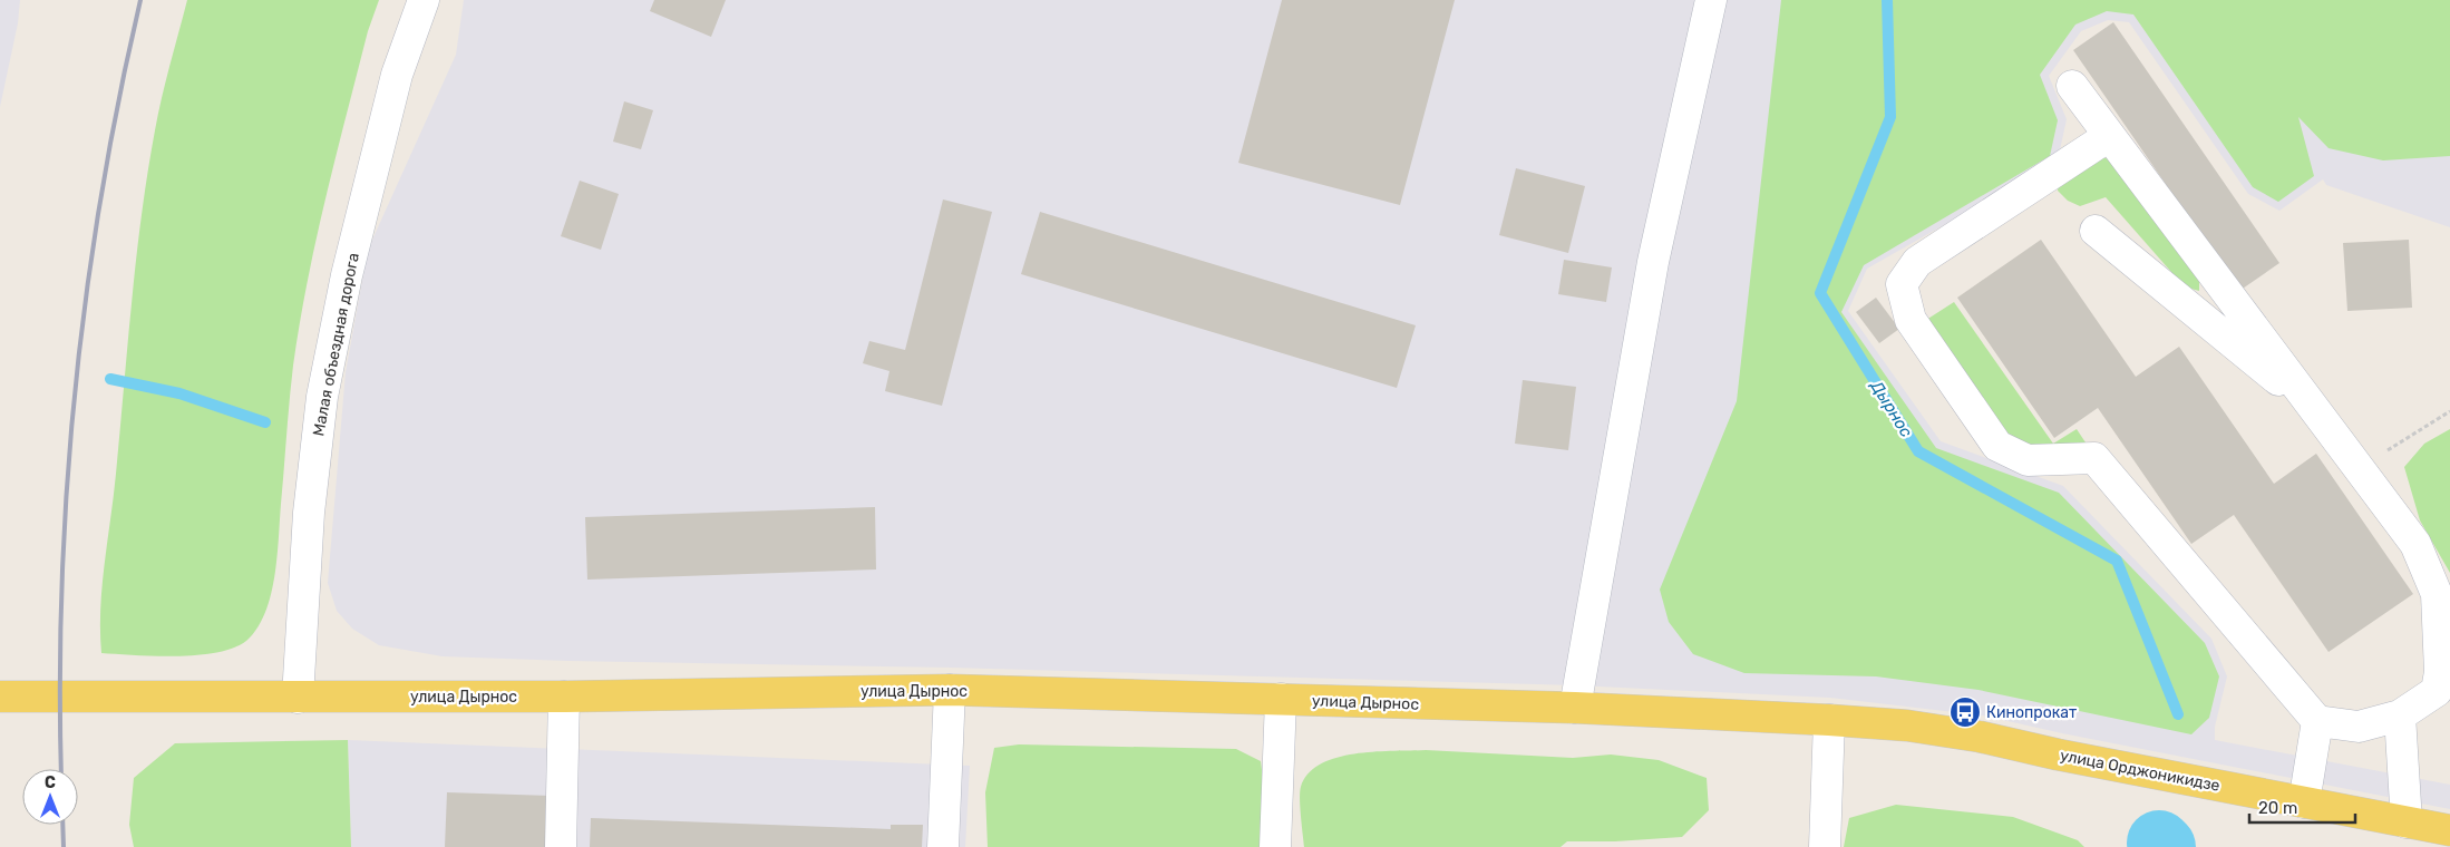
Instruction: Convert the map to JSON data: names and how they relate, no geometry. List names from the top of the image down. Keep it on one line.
{"streets":{"main road":["улица Дырнос","улица Орджоникидзе"],"street":["Малая объездная дорога"]},"crossings":[["Малая объездная дорога","улица Дырнос"],["улица Дырнос","улица Орджоникидзе"]],"water":["Дырнос"],"places":{"bus stop":["Кинопрокат"]},"scale_bar":"20 m","north":"top"}
